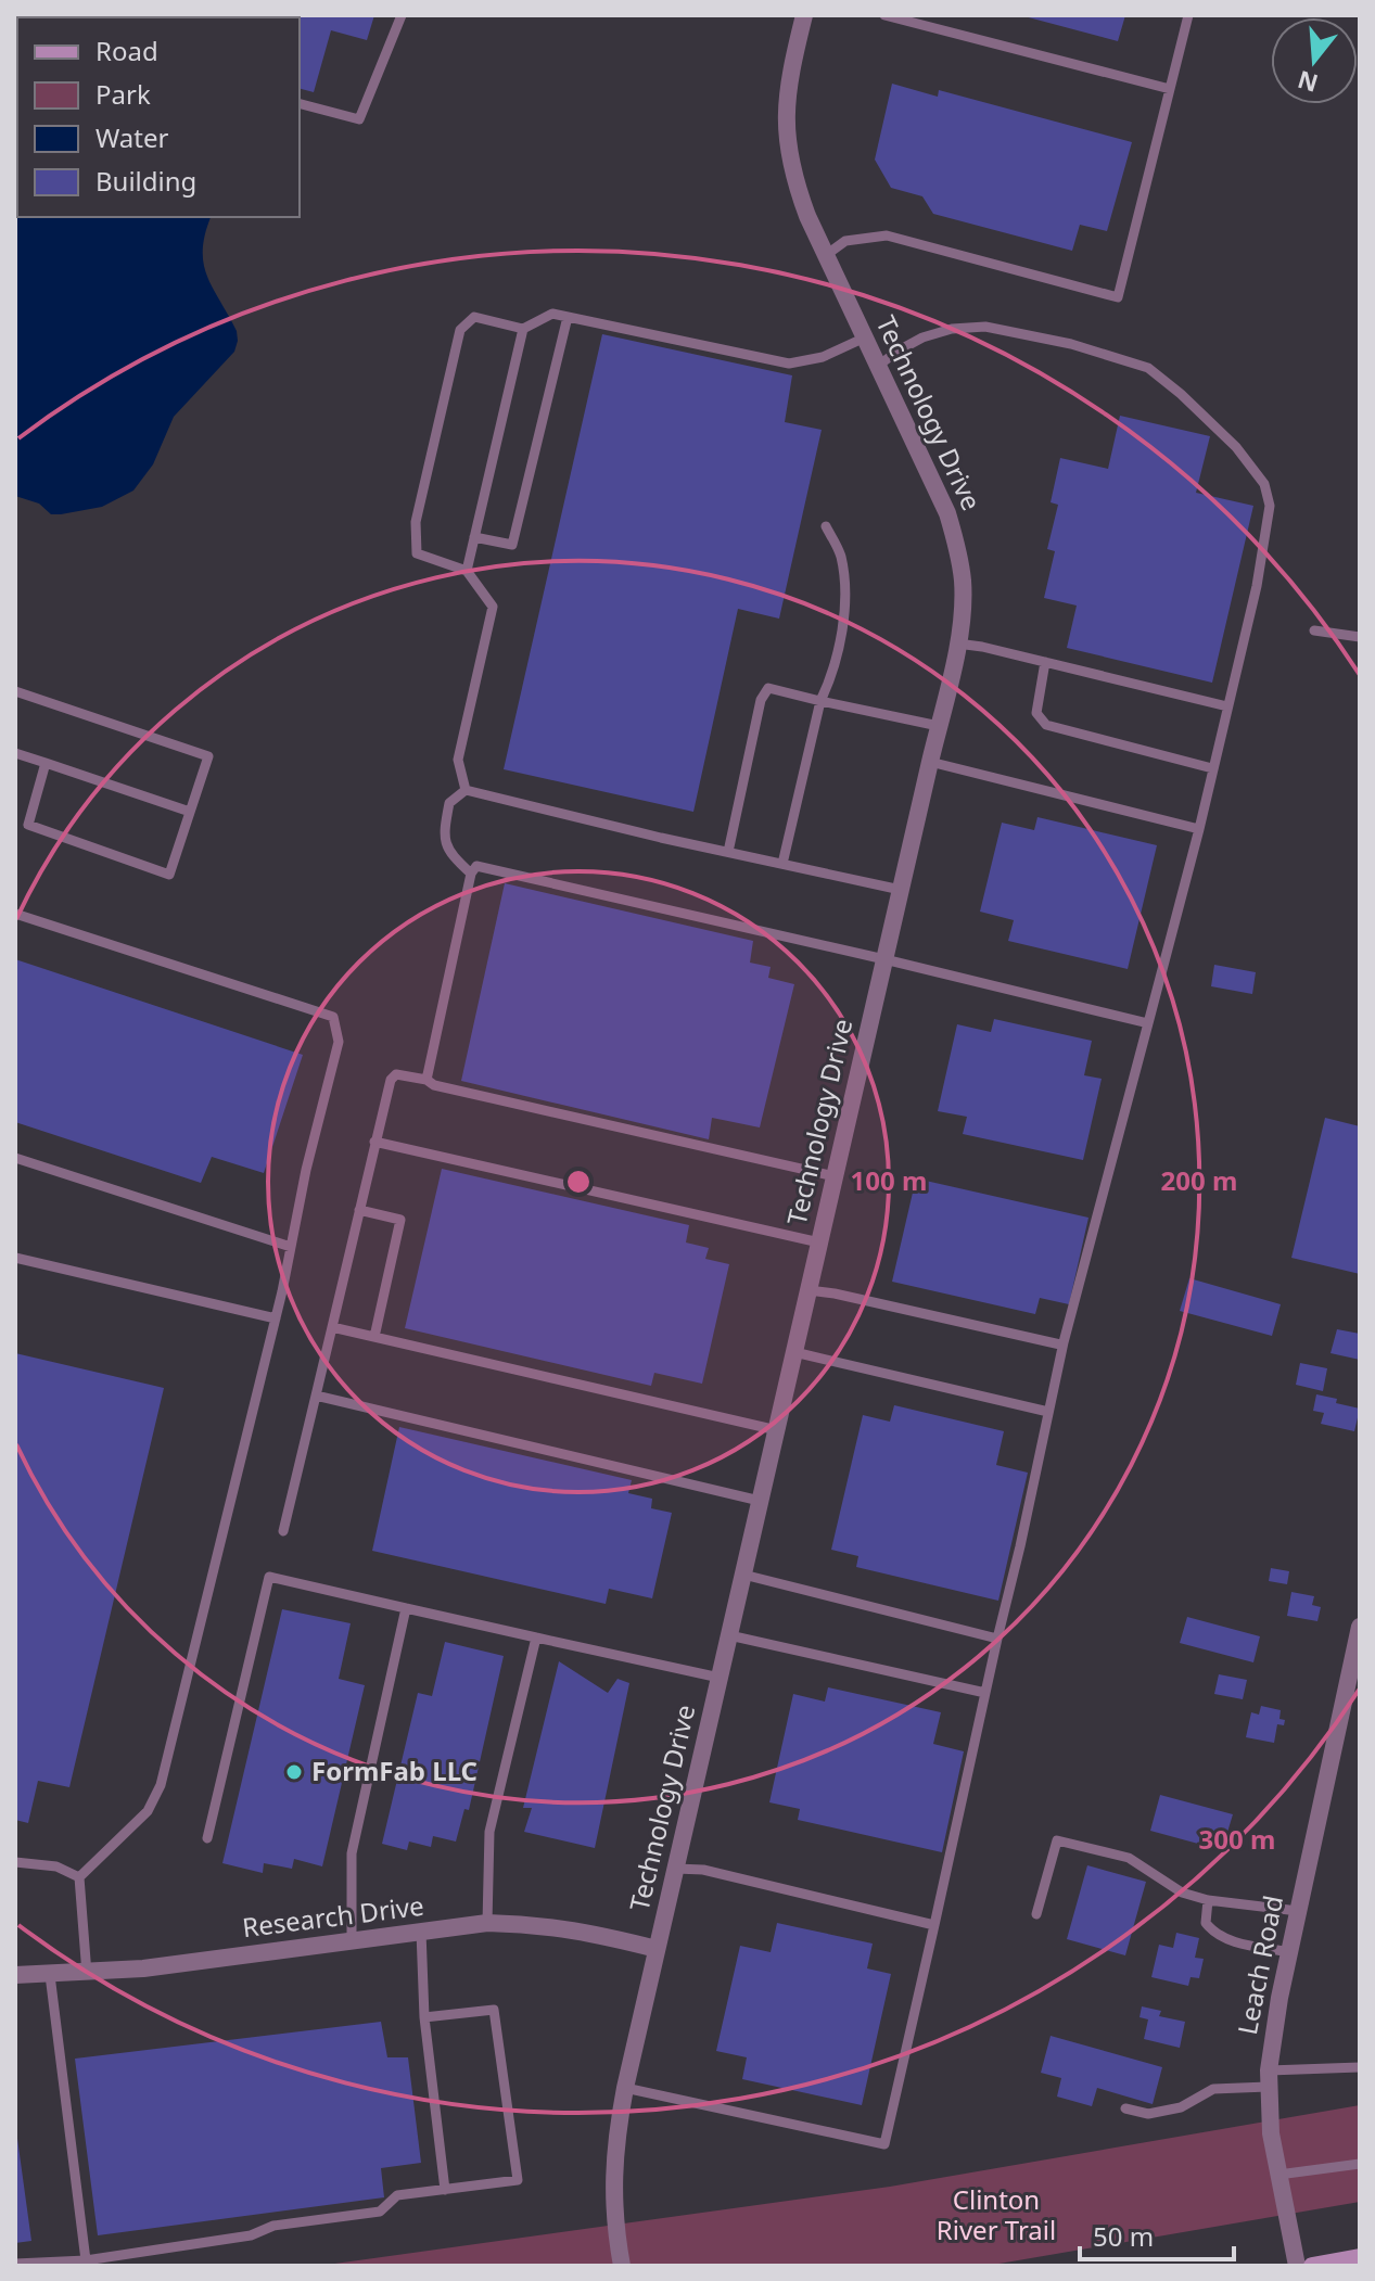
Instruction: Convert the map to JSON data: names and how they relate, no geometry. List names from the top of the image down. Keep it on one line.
{"streets":{"street":["Technology Drive","Research Drive","Leach Road"]},"crossings":[["Technology Drive","Research Drive"]],"parks":["Clinton River Trail"],"places":["FormFab LLC"],"legend":["Road","Park","Water","Building"],"scale_bar":"50 m","north":"bottom","rings":["100 m","200 m","300 m"]}
